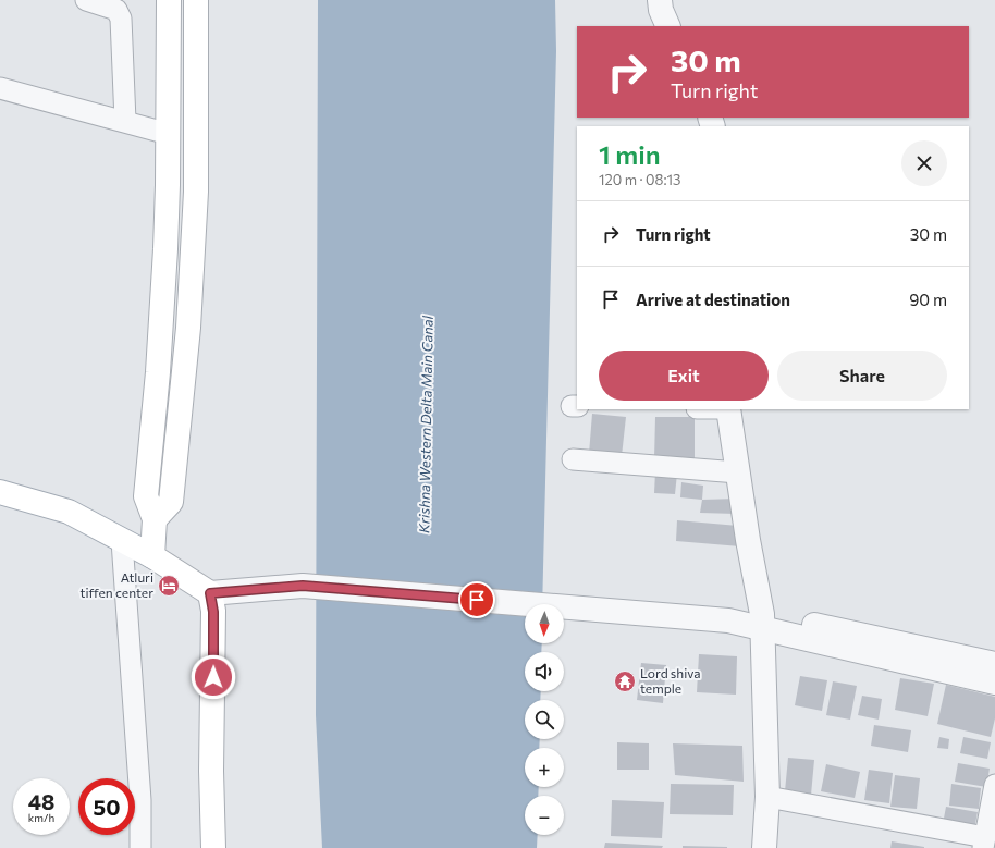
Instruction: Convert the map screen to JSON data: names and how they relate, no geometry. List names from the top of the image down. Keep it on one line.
{"water":["Krishna Western Delta Main Canal"],"places":{"hotel":["Atluri tiffen center"],"temple":["Lord shiva temple"]},"north":"bottom","page":{"turn":["30 m","Turn right"],"heading":["1 min","120 m · 08:13"],"list":[{"name":"Turn right","value":"30 m"},{"name":"Arrive at destination","value":"90 m"}],"buttons":["Exit","Share"],"map_buttons":["+","−"],"speed":"48 km/h","limit":"50"}}
